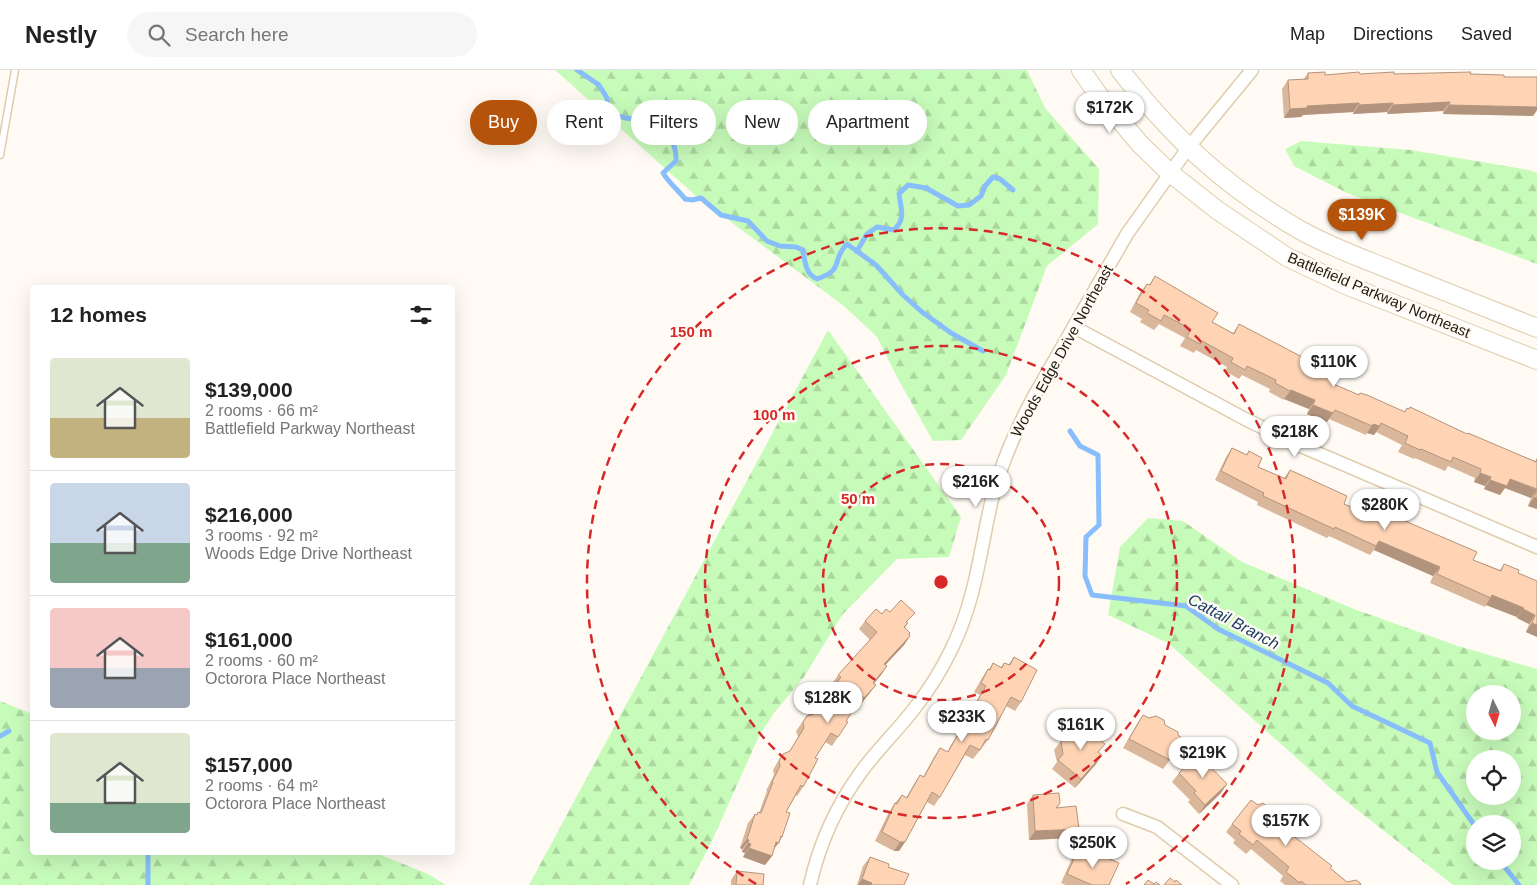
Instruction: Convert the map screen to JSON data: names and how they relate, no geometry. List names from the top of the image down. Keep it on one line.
{"streets":{"main road":["Battlefield Parkway Northeast"],"street":["Woods Edge Drive Northeast"]},"crossings":[["Battlefield Parkway Northeast","Woods Edge Drive Northeast"]],"water":["Cattail Branch"],"north":"bottom","page":{"header":"Nestly","search":"Search here","nav":["Map","Directions","Saved"],"price":["$172K","$139K","$110K","$218K","$216K","$280K","$128K","$233K","$161K","$219K","$157K","$250K"],"chip":["Buy","Rent","Filters","New","Apartment"],"heading":"12 homes","list":[{"name":"$139,000","note":"2 rooms · 66 m² · Battlefield Parkway Northeast"},{"name":"$216,000","note":"3 rooms · 92 m² · Woods Edge Drive Northeast"},{"name":"$161,000","note":"2 rooms · 60 m² · Octorora Place Northeast"},{"name":"$157,000","note":"2 rooms · 64 m² · Octorora Place Northeast"}]},"rings":["150 m","100 m","50 m"]}
